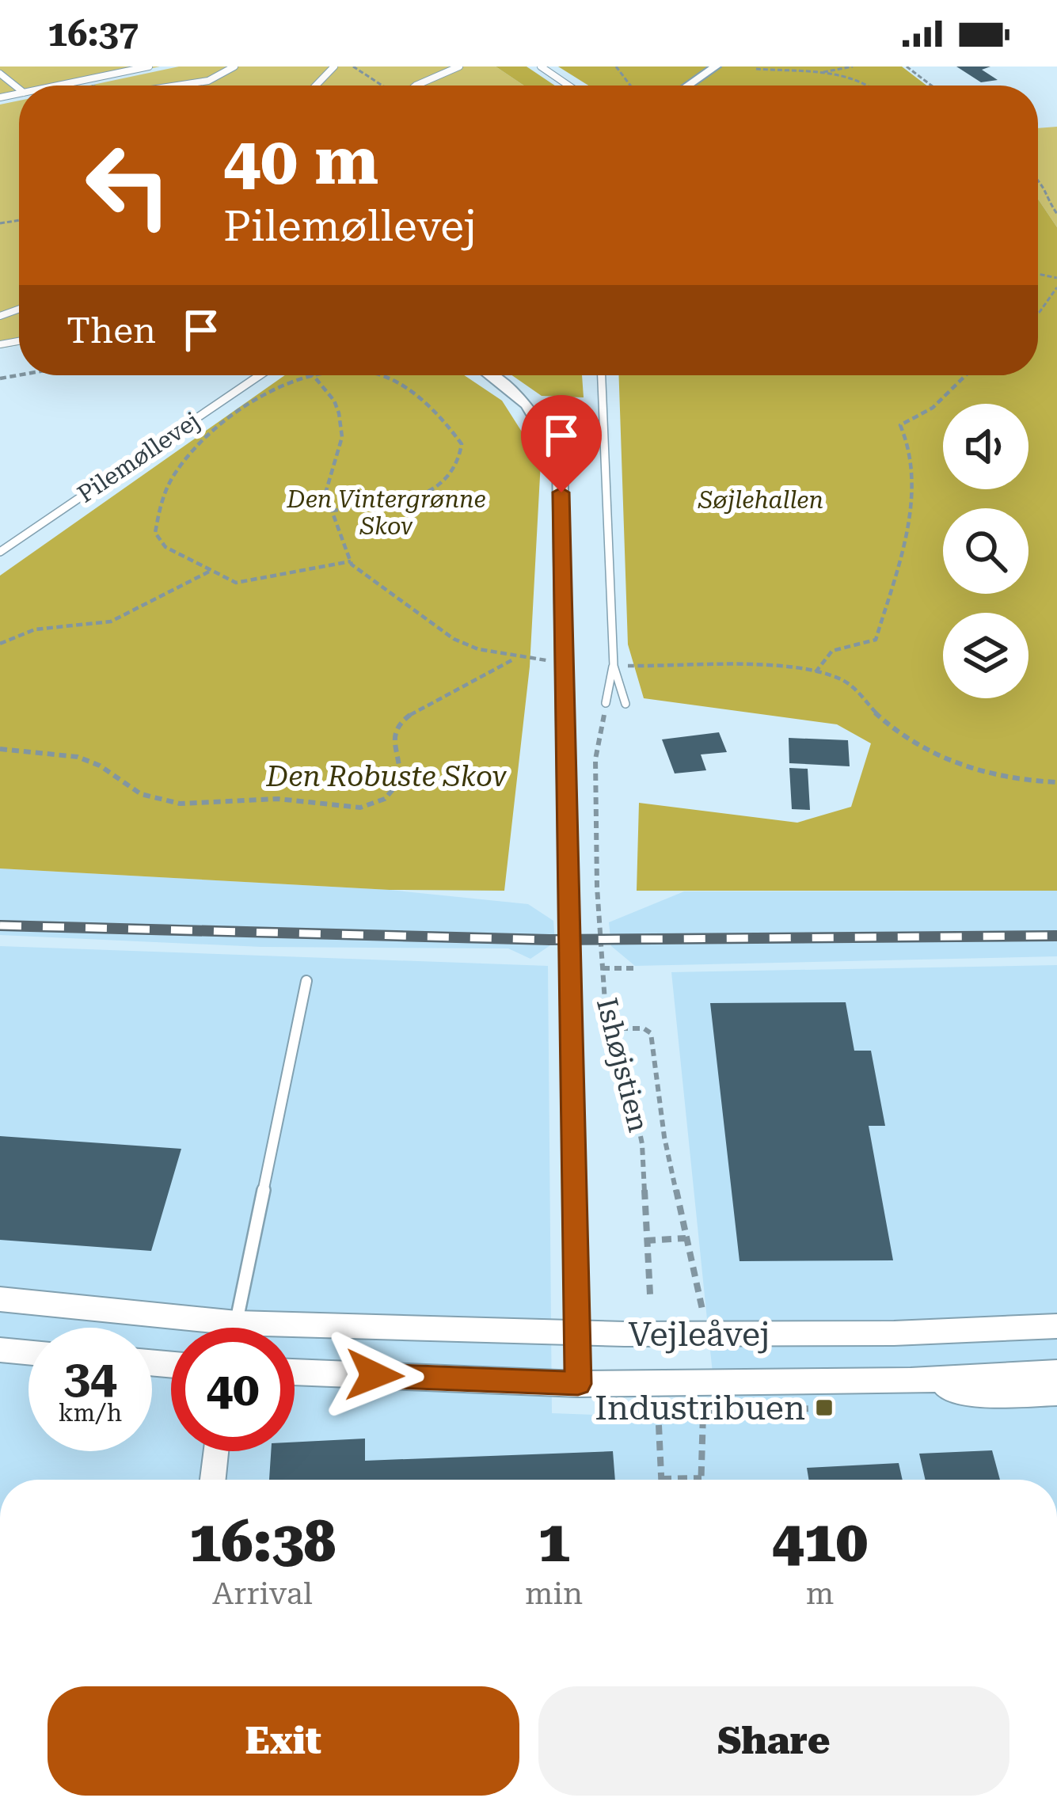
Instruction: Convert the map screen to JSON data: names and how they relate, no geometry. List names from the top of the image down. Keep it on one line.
{"streets":{"street":["Vejleåvej"],"lane":["Pilemøllevej"],"path":["Ishøjstien"]},"parks":["Den Vintergrønne Skov","Søjlehallen","Den Robuste Skov"],"places":{"transit":["Industribuen"]},"page":{"status":"16:37","turn":["40 m","Pilemøllevej"],"then":"Then","speed":"34 km/h","limit":"40","eta":["16:38","Arrival","1","min","410","m"],"buttons":["Exit","Share"]}}
